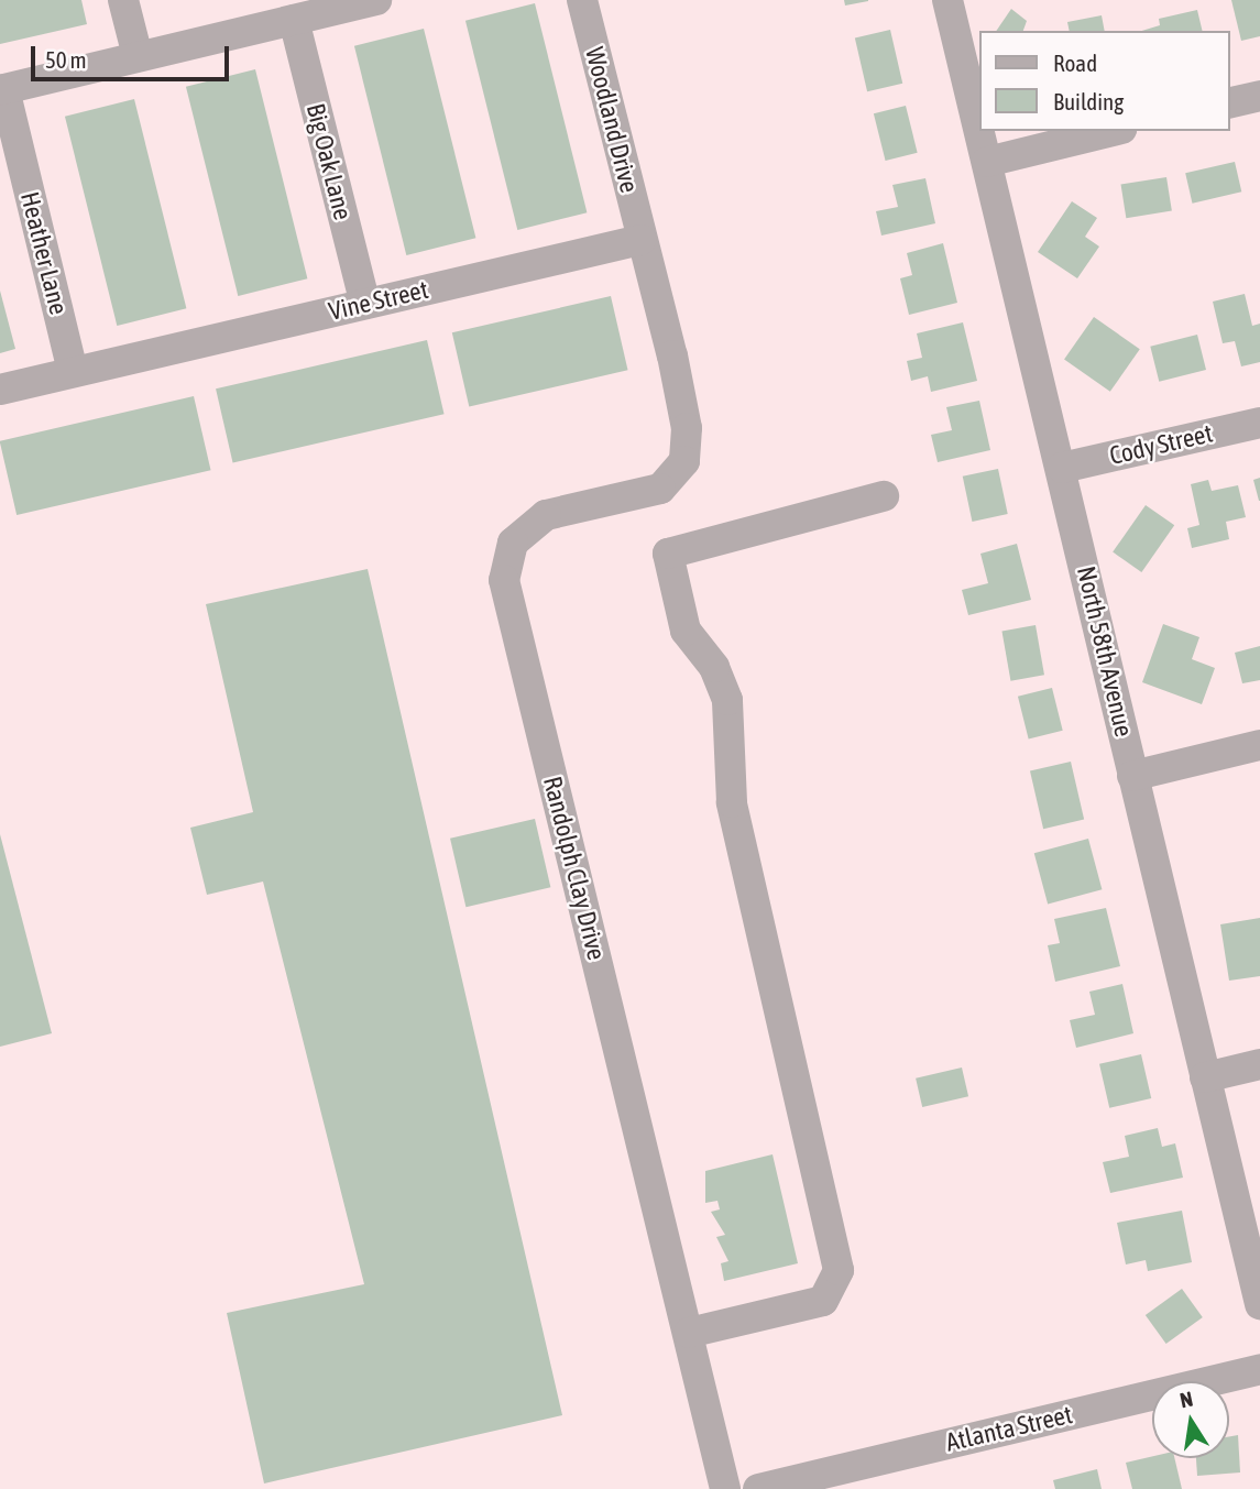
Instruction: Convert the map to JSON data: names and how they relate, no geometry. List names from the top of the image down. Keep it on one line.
{"streets":{"street":["Woodland Drive","Big Oak Lane","Heather Lane","Vine Street","Cody Street","North 58th Avenue","Randolph Clay Drive","Atlanta Street"]},"crossings":[["Woodland Drive","Vine Street"],["Woodland Drive","Randolph Clay Drive"],["Big Oak Lane","Vine Street"],["Heather Lane","Vine Street"],["Vine Street","Randolph Clay Drive"],["Cody Street","North 58th Avenue"]],"legend":["Road","Building"],"scale_bar":"50 m","north":"top"}
